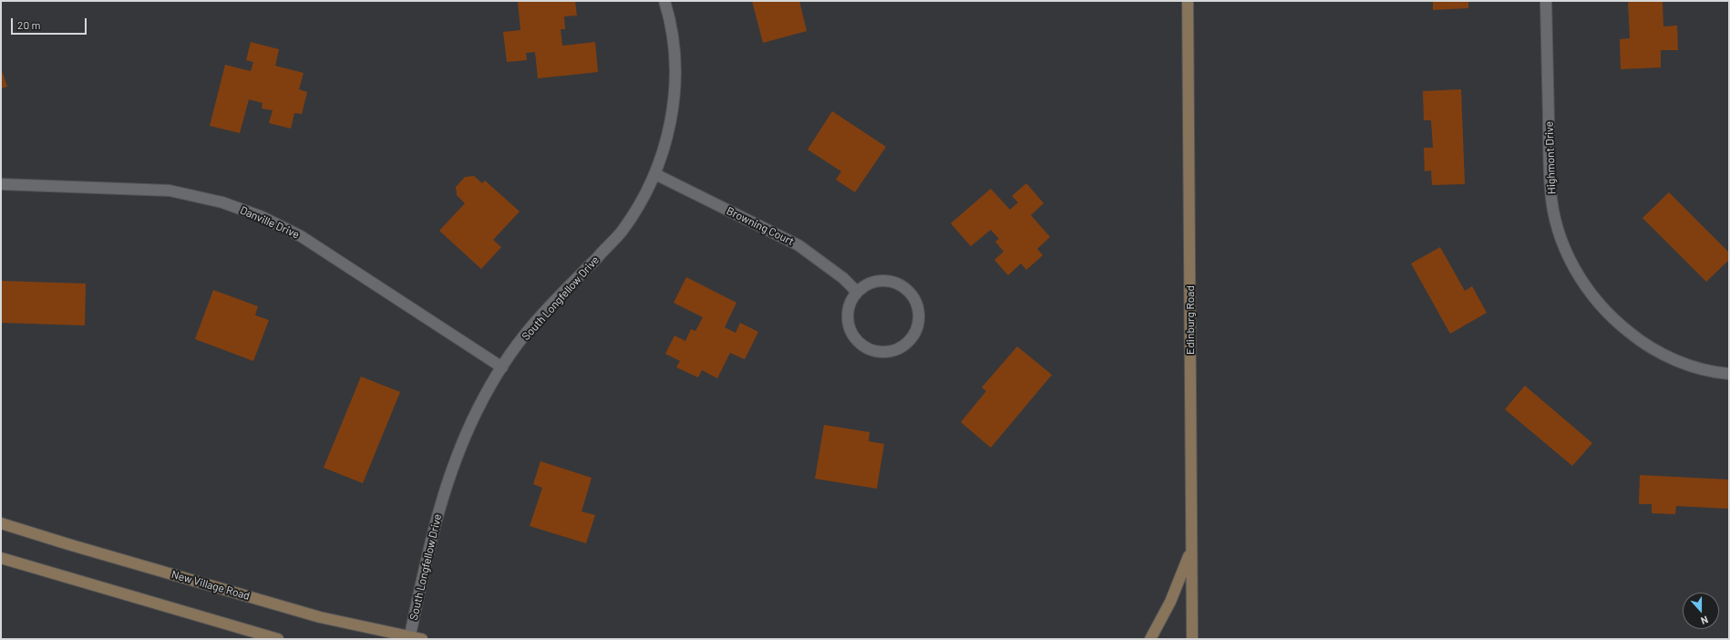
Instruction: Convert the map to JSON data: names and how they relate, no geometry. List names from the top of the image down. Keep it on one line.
{"streets":{"main road":["Edinburg Road","New Village Road"],"street":["Highmont Drive","Danville Drive","Browning Court","South Longfellow Drive"]},"crossings":[["Danville Drive","South Longfellow Drive"],["Browning Court","South Longfellow Drive"],["South Longfellow Drive","New Village Road"]],"scale_bar":"20 m","north":"bottom"}
